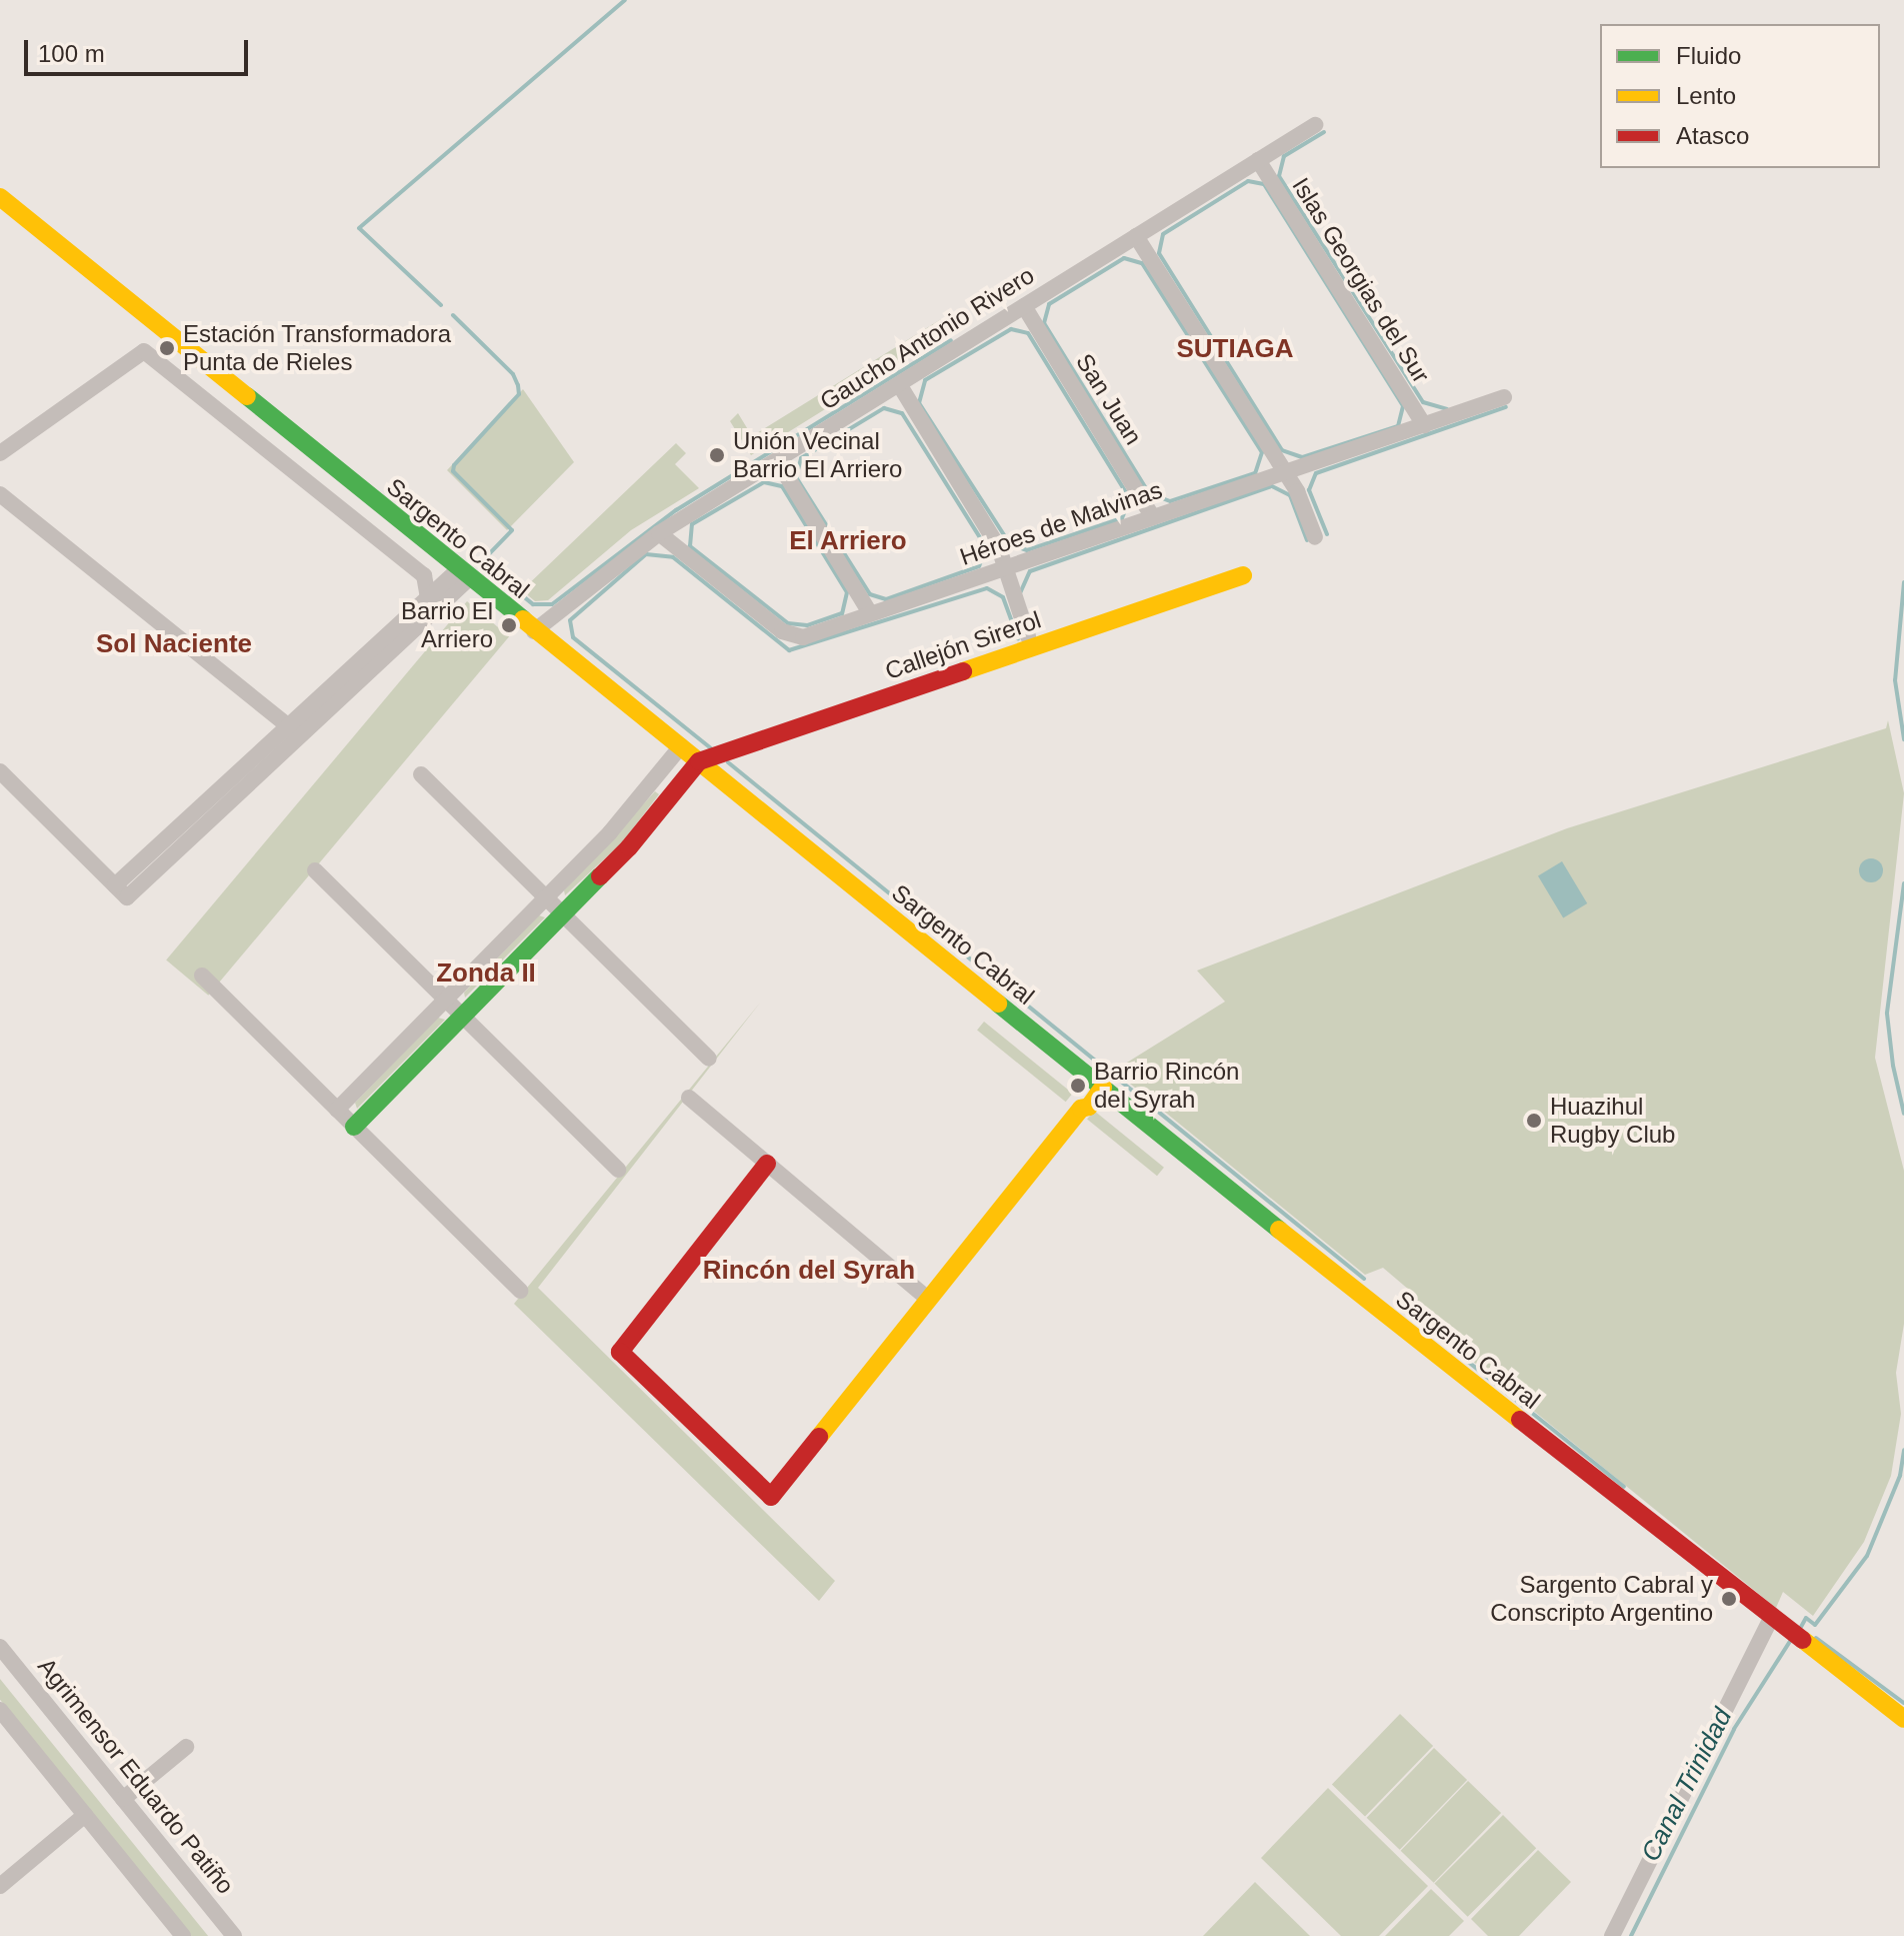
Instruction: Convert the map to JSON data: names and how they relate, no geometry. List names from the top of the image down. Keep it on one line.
{"streets":{"main road":["Sargento Cabral","Callejón Sirerol"],"street":["Islas Georgias del Sur","Gaucho Antonio Rivero","San Juan","Héroes de Malvinas","Agrimensor Eduardo Patiño"]},"crossings":[["Islas Georgias del Sur","Gaucho Antonio Rivero"],["Islas Georgias del Sur","Héroes de Malvinas"],["Gaucho Antonio Rivero","San Juan"],["Gaucho Antonio Rivero","Héroes de Malvinas"],["Gaucho Antonio Rivero","Sargento Cabral"],["San Juan","Héroes de Malvinas"],["Sargento Cabral","Callejón Sirerol"]],"districts":["SUTIAGA","El Arriero","Sol Naciente","Zonda II","Rincón del Syrah"],"water":["Canal Trinidad"],"places":["Estación Transformadora Punta de Rieles","Unión Vecinal Barrio El Arriero","Barrio El Arriero","Barrio Rincón del Syrah","Huazihul Rugby Club","Sargento Cabral y Conscripto Argentino"],"legend":["Fluido","Lento","Atasco"],"scale_bar":"100 m"}
